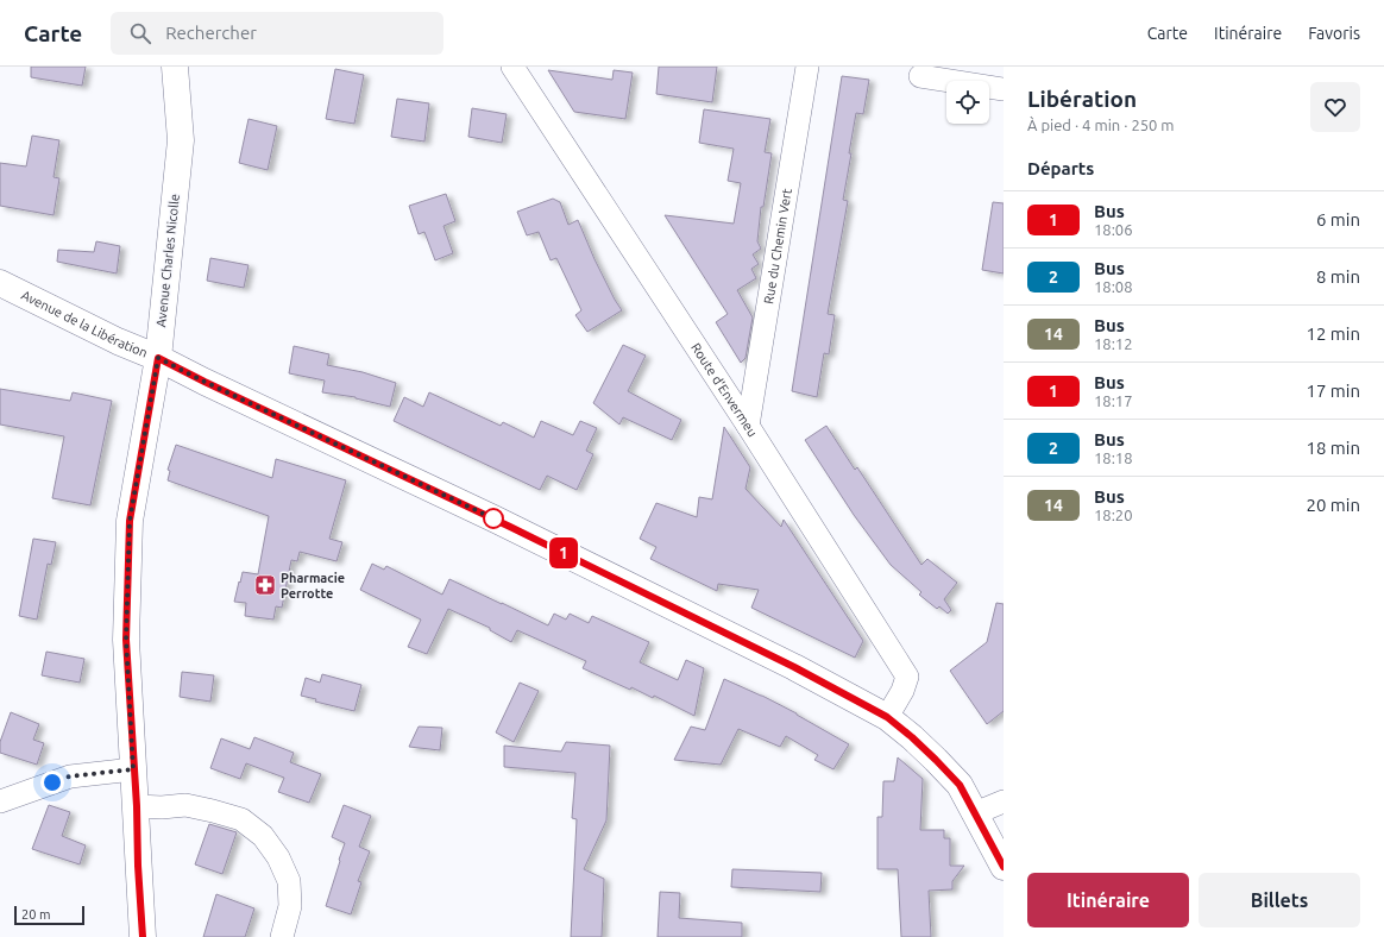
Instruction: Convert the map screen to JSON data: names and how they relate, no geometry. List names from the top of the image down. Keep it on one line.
{"streets":{"main road":["Avenue Charles Nicolle","Avenue de la Libération"],"street":["Rue du Chemin Vert","Route d'Envermeu"]},"crossings":[["Rue du Chemin Vert","Route d'Envermeu"],["Avenue Charles Nicolle","Avenue de la Libération"],["Avenue de la Libération","Route d'Envermeu"]],"places":{"pharmacy":["Pharmacie Perrotte"]},"lines":["bus line 1"],"scale_bar":"20 m","page":{"header":"Carte","search":"Rechercher","nav":["Carte","Itinéraire","Favoris"],"on_map":"1","heading":[["Libération","À pied · 4 min · 250 m"],"Départs"],"list":[{"mark":"1","name":"Bus","note":"18:06","value":"6 min"},{"mark":"2","name":"Bus","note":"18:08","value":"8 min"},{"mark":"14","name":"Bus","note":"18:12","value":"12 min"},{"mark":"1","name":"Bus","note":"18:17","value":"17 min"},{"mark":"2","name":"Bus","note":"18:18","value":"18 min"},{"mark":"14","name":"Bus","note":"18:20","value":"20 min"}],"buttons":["Itinéraire","Billets"],"scale":"20 m"}}
